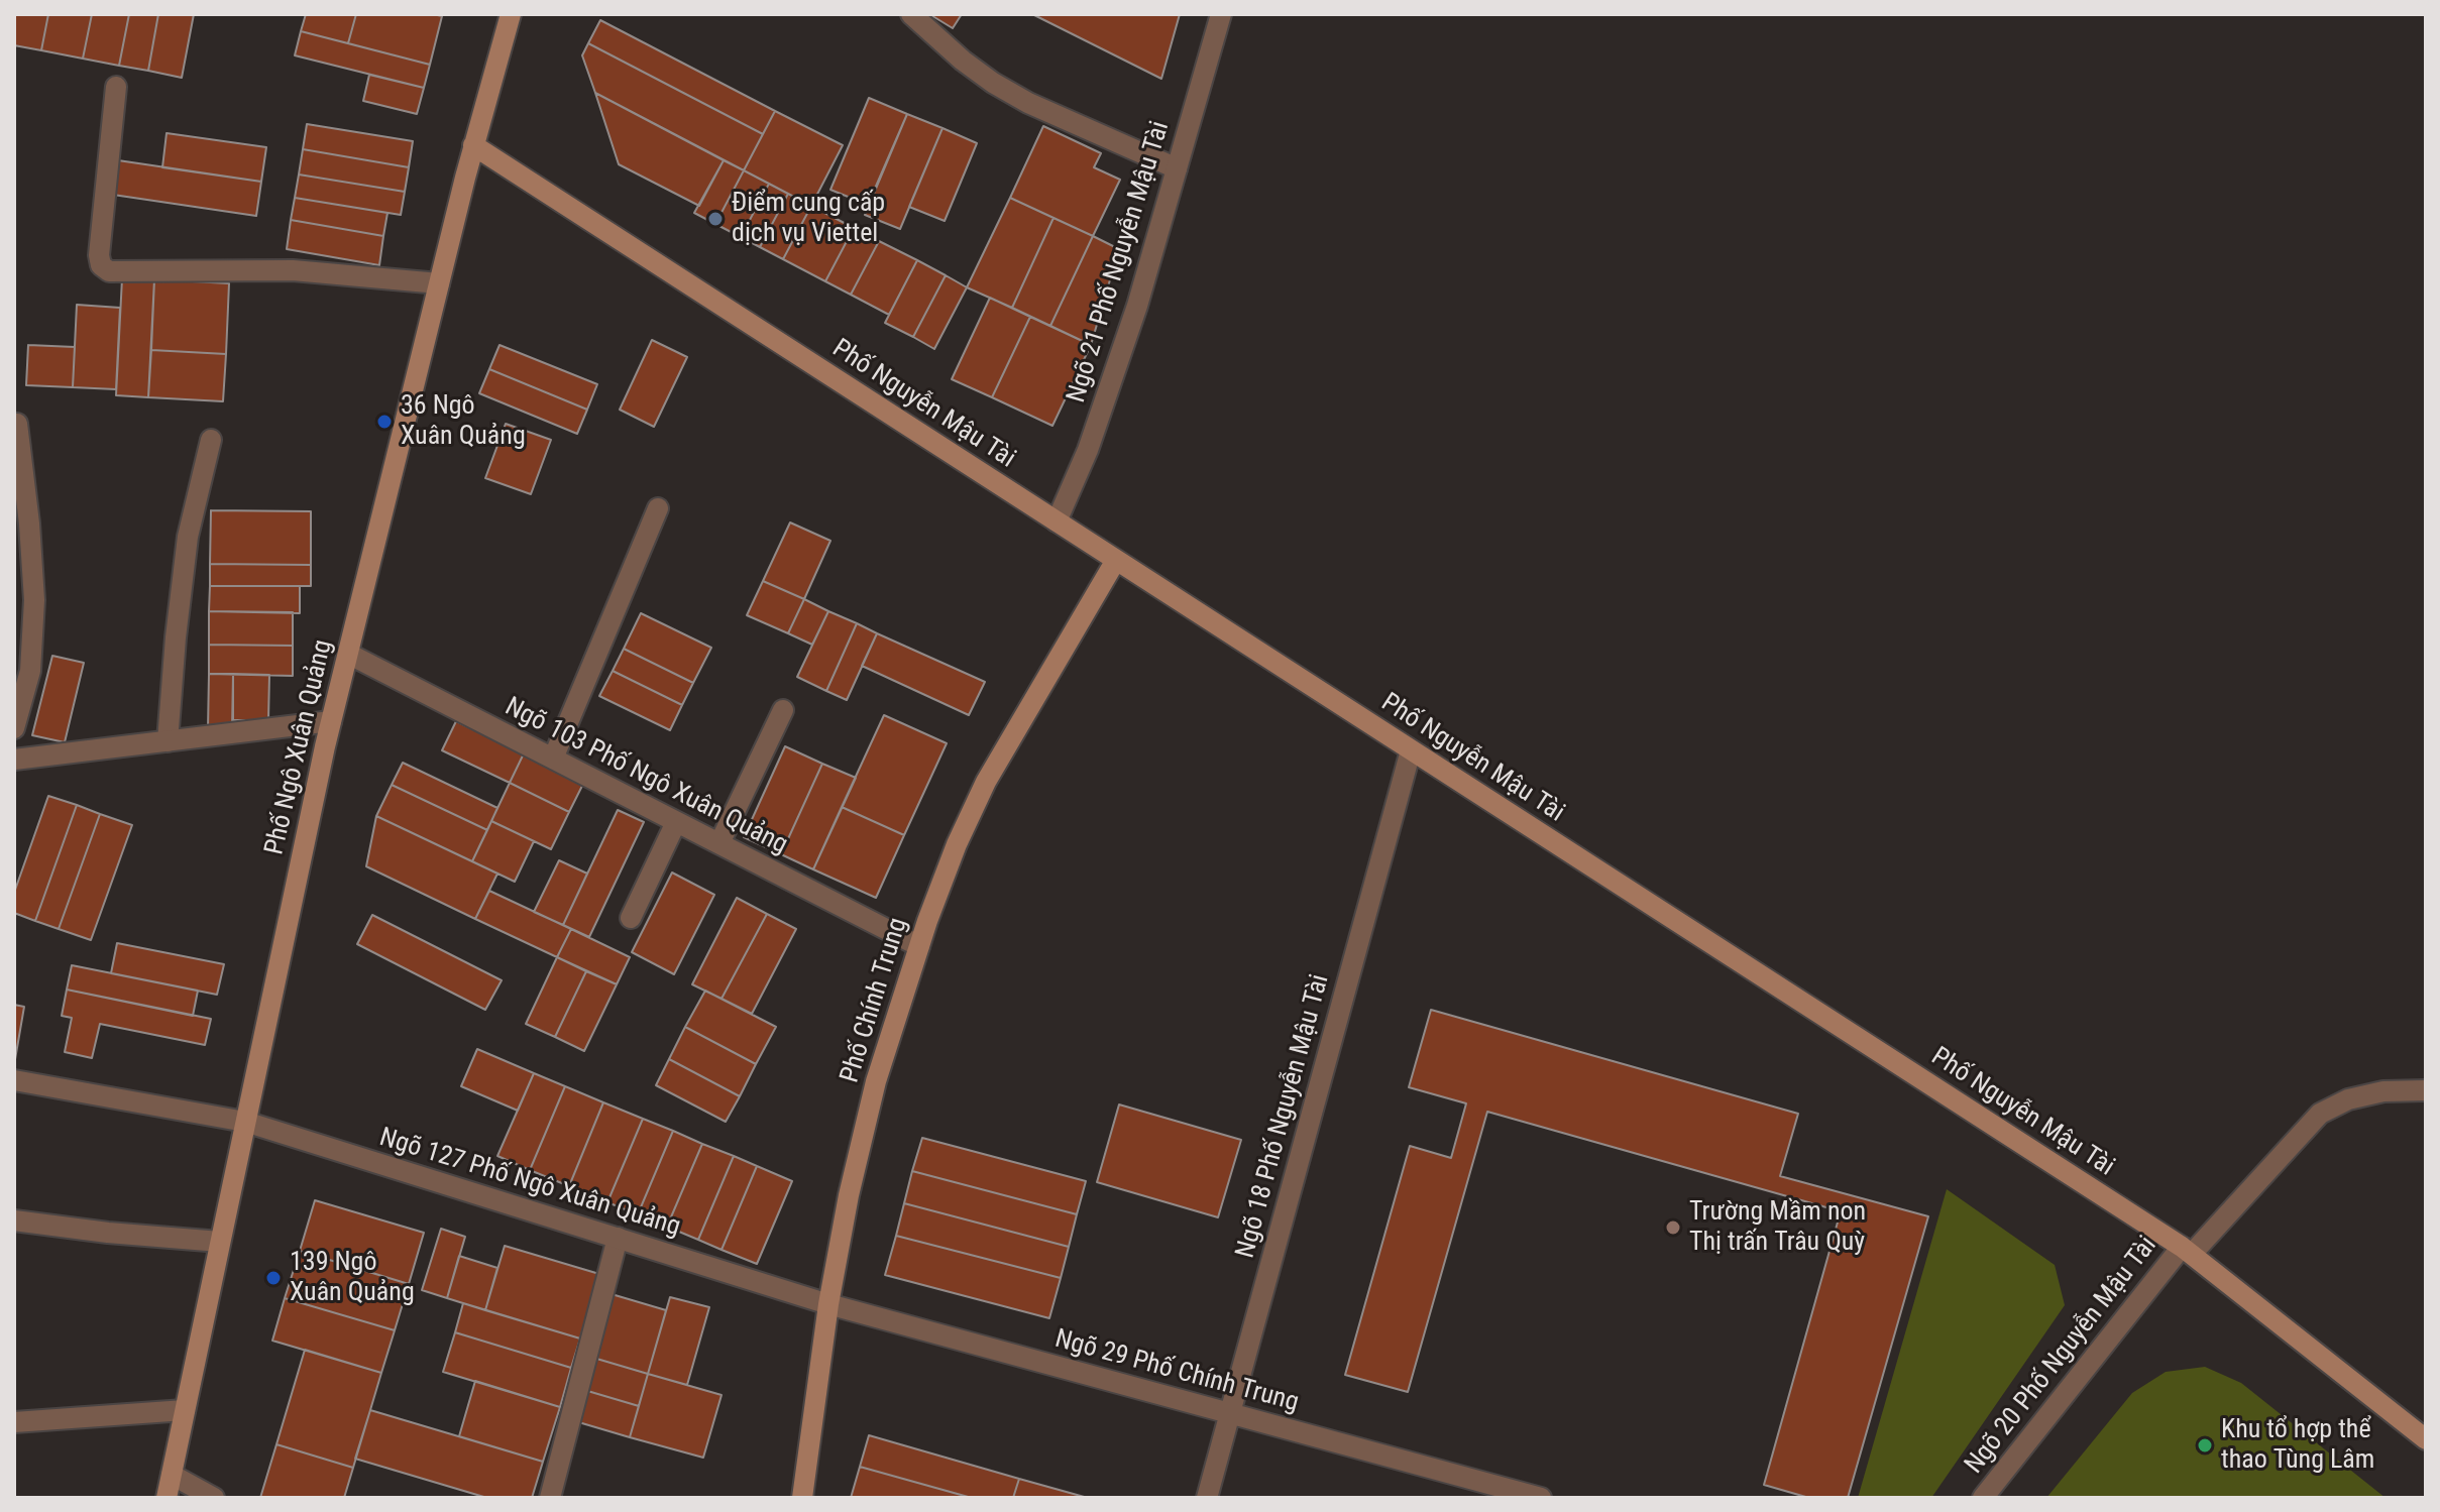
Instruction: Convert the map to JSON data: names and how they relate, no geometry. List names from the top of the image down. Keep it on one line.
{"streets":{"street":["Ngõ 21 Phố Nguyễn Mậu Tài","Phố Nguyễn Mậu Tài","Phố Ngô Xuân Quảng","Ngõ 103 Phố Ngô Xuân Quảng","Phố Chính Trung","Ngõ 18 Phố Nguyễn Mậu Tài","Ngõ 127 Phố Ngô Xuân Quảng","Ngõ 20 Phố Nguyễn Mậu Tài","Ngõ 29 Phố Chính Trung"]},"crossings":[["Ngõ 21 Phố Nguyễn Mậu Tài","Phố Nguyễn Mậu Tài"],["Phố Nguyễn Mậu Tài","Phố Ngô Xuân Quảng"],["Phố Nguyễn Mậu Tài","Phố Chính Trung"],["Phố Nguyễn Mậu Tài","Ngõ 18 Phố Nguyễn Mậu Tài"],["Phố Nguyễn Mậu Tài","Ngõ 20 Phố Nguyễn Mậu Tài"],["Phố Ngô Xuân Quảng","Ngõ 103 Phố Ngô Xuân Quảng"],["Phố Ngô Xuân Quảng","Ngõ 127 Phố Ngô Xuân Quảng"],["Ngõ 103 Phố Ngô Xuân Quảng","Phố Chính Trung"],["Phố Chính Trung","Ngõ 29 Phố Chính Trung"],["Ngõ 18 Phố Nguyễn Mậu Tài","Ngõ 29 Phố Chính Trung"],["Ngõ 127 Phố Ngô Xuân Quảng","Ngõ 29 Phố Chính Trung"]],"places":["Điểm cung cấp dịch vụ Viettel","36 Ngô Xuân Quảng","Trường Mầm non Thị trấn Trâu Quỳ","139 Ngô Xuân Quảng","Khu tổ hợp thể thao Tùng Lâm"]}
